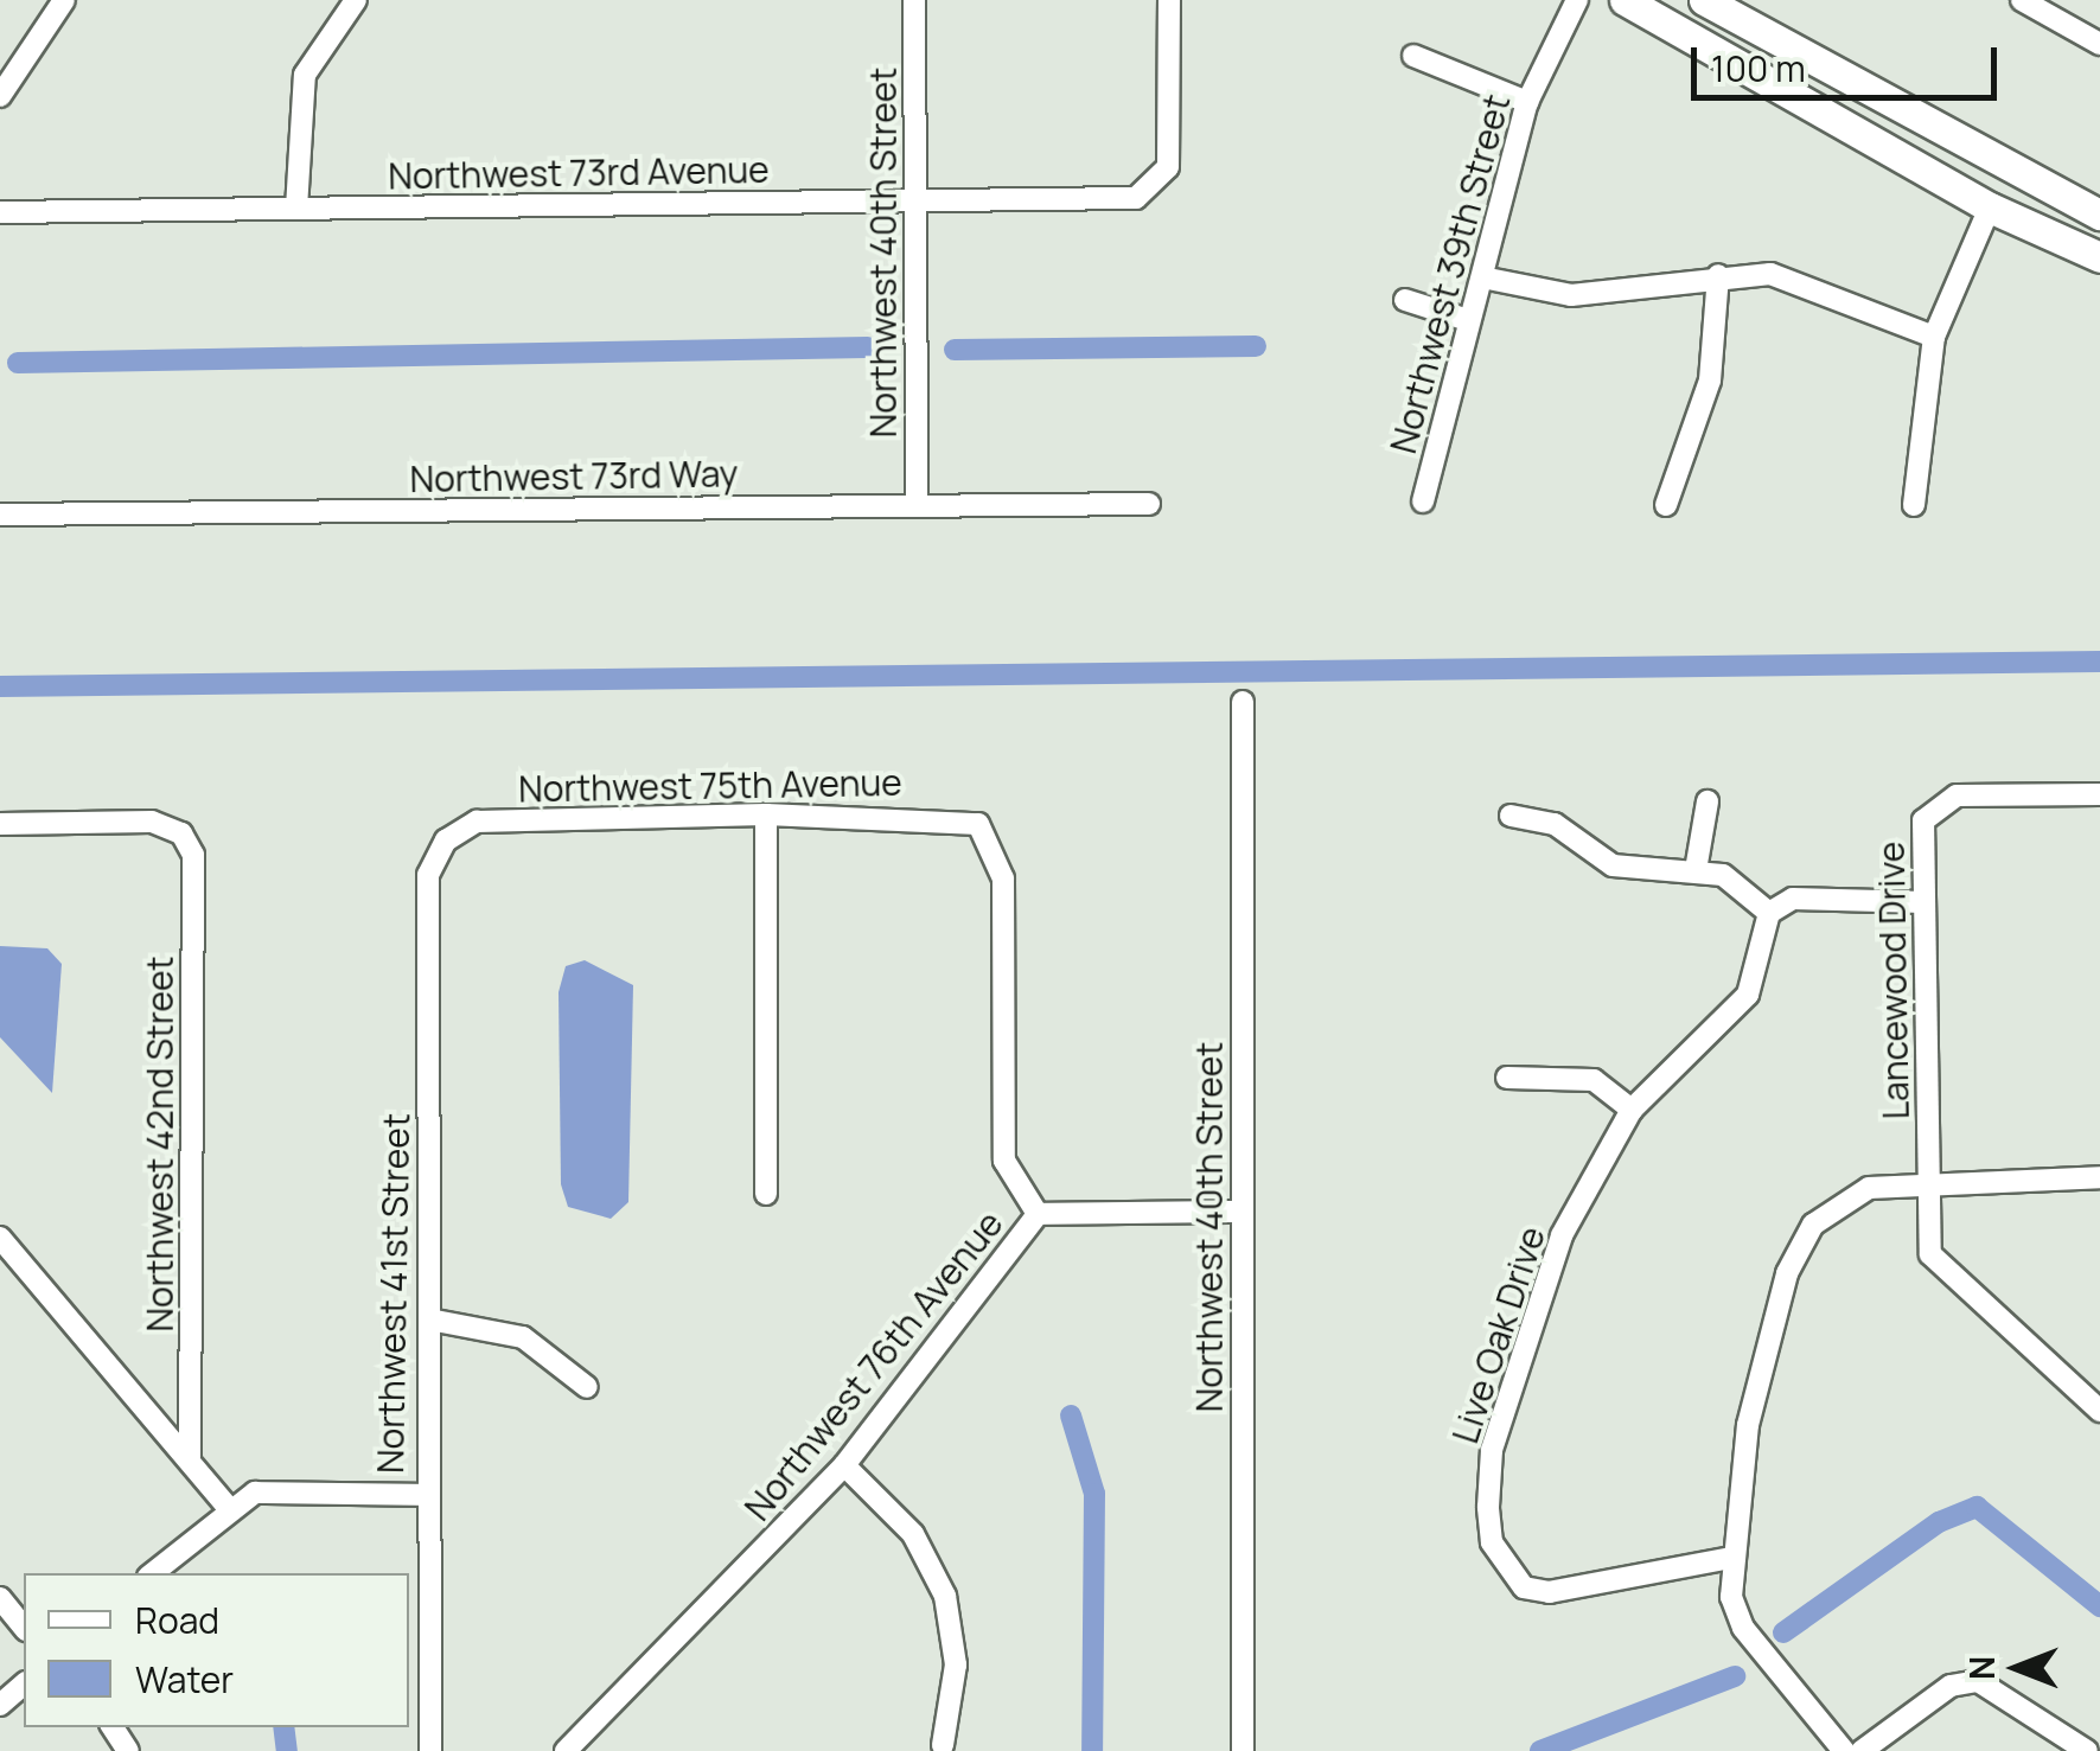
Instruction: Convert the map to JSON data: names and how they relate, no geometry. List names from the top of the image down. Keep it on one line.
{"streets":{"street":["Northwest 73rd Avenue","Northwest 40th Street","Northwest 39th Street","Northwest 73rd Way","Northwest 75th Avenue","Lancewood Drive","Northwest 42nd Street","Northwest 41st Street","Live Oak Drive","Northwest 76th Avenue"]},"crossings":[["Northwest 73rd Avenue","Northwest 40th Street"],["Northwest 40th Street","Northwest 73rd Way"],["Northwest 40th Street","Northwest 76th Avenue"],["Northwest 75th Avenue","Northwest 41st Street"],["Northwest 75th Avenue","Northwest 76th Avenue"]],"legend":["Road","Water"],"scale_bar":"100 m","north":"left"}
